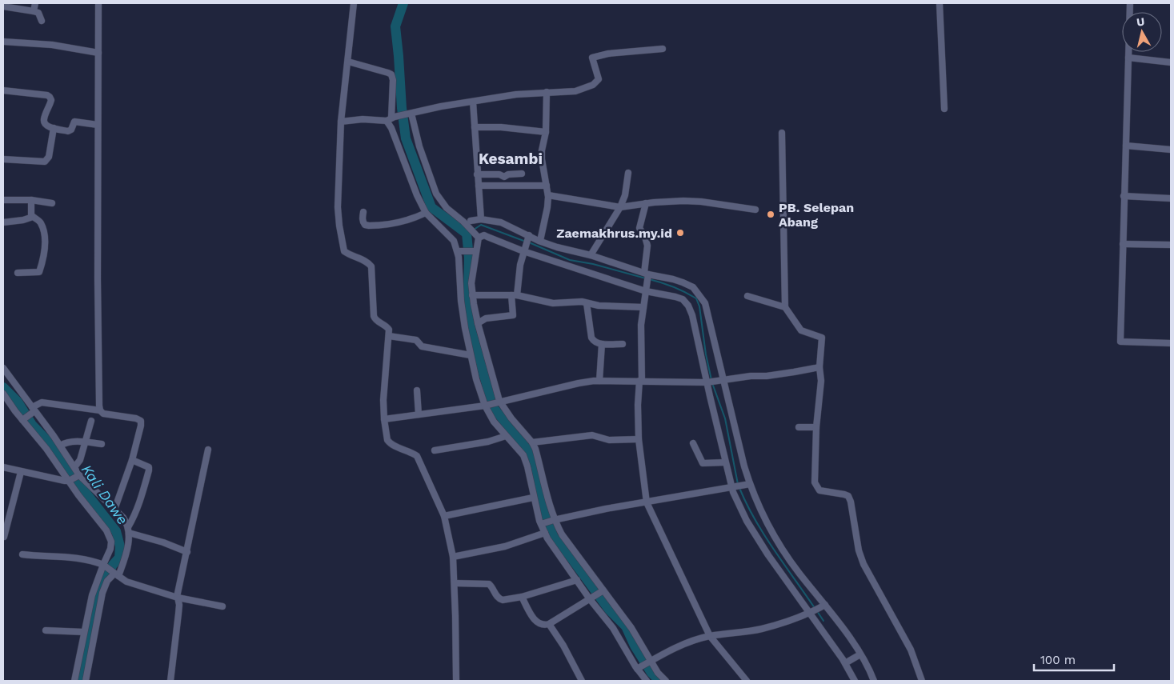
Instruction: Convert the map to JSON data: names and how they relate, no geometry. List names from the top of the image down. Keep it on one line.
{"districts":["Kesambi"],"water":["Kali Dawe"],"places":["PB. Selepan Abang","Zaemakhrus.my.id"],"scale_bar":"100 m","north":"top"}
